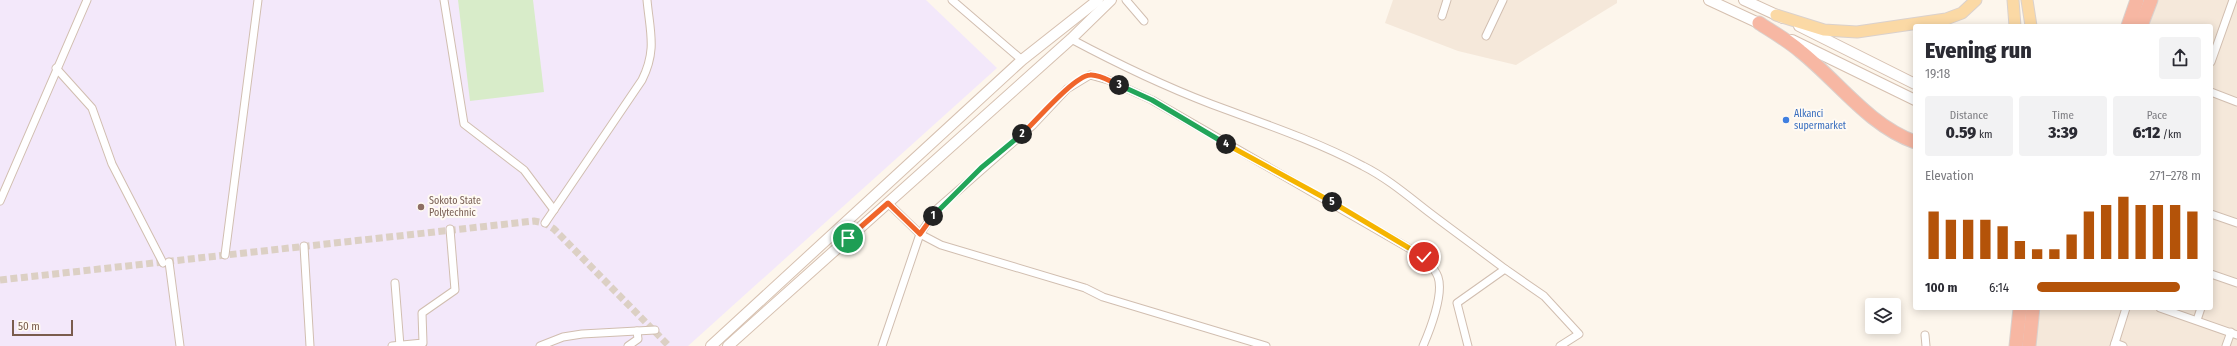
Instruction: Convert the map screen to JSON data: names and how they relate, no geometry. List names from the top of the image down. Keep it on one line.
{"places":["Alkanci supermarket","Sokoto State Polytechnic"],"scale_bar":"50 m","page":{"heading":["Evening run","19:18"],"pins":["3","2","4","5","1"],"stats":[["Distance","0.59 km"],["Time","3:39"],["Pace","6:12 /km"]],"chart":["Elevation","271–278 m"],"list":[{"name":"100 m","note":"6:14"}],"scale":"50 m"}}
